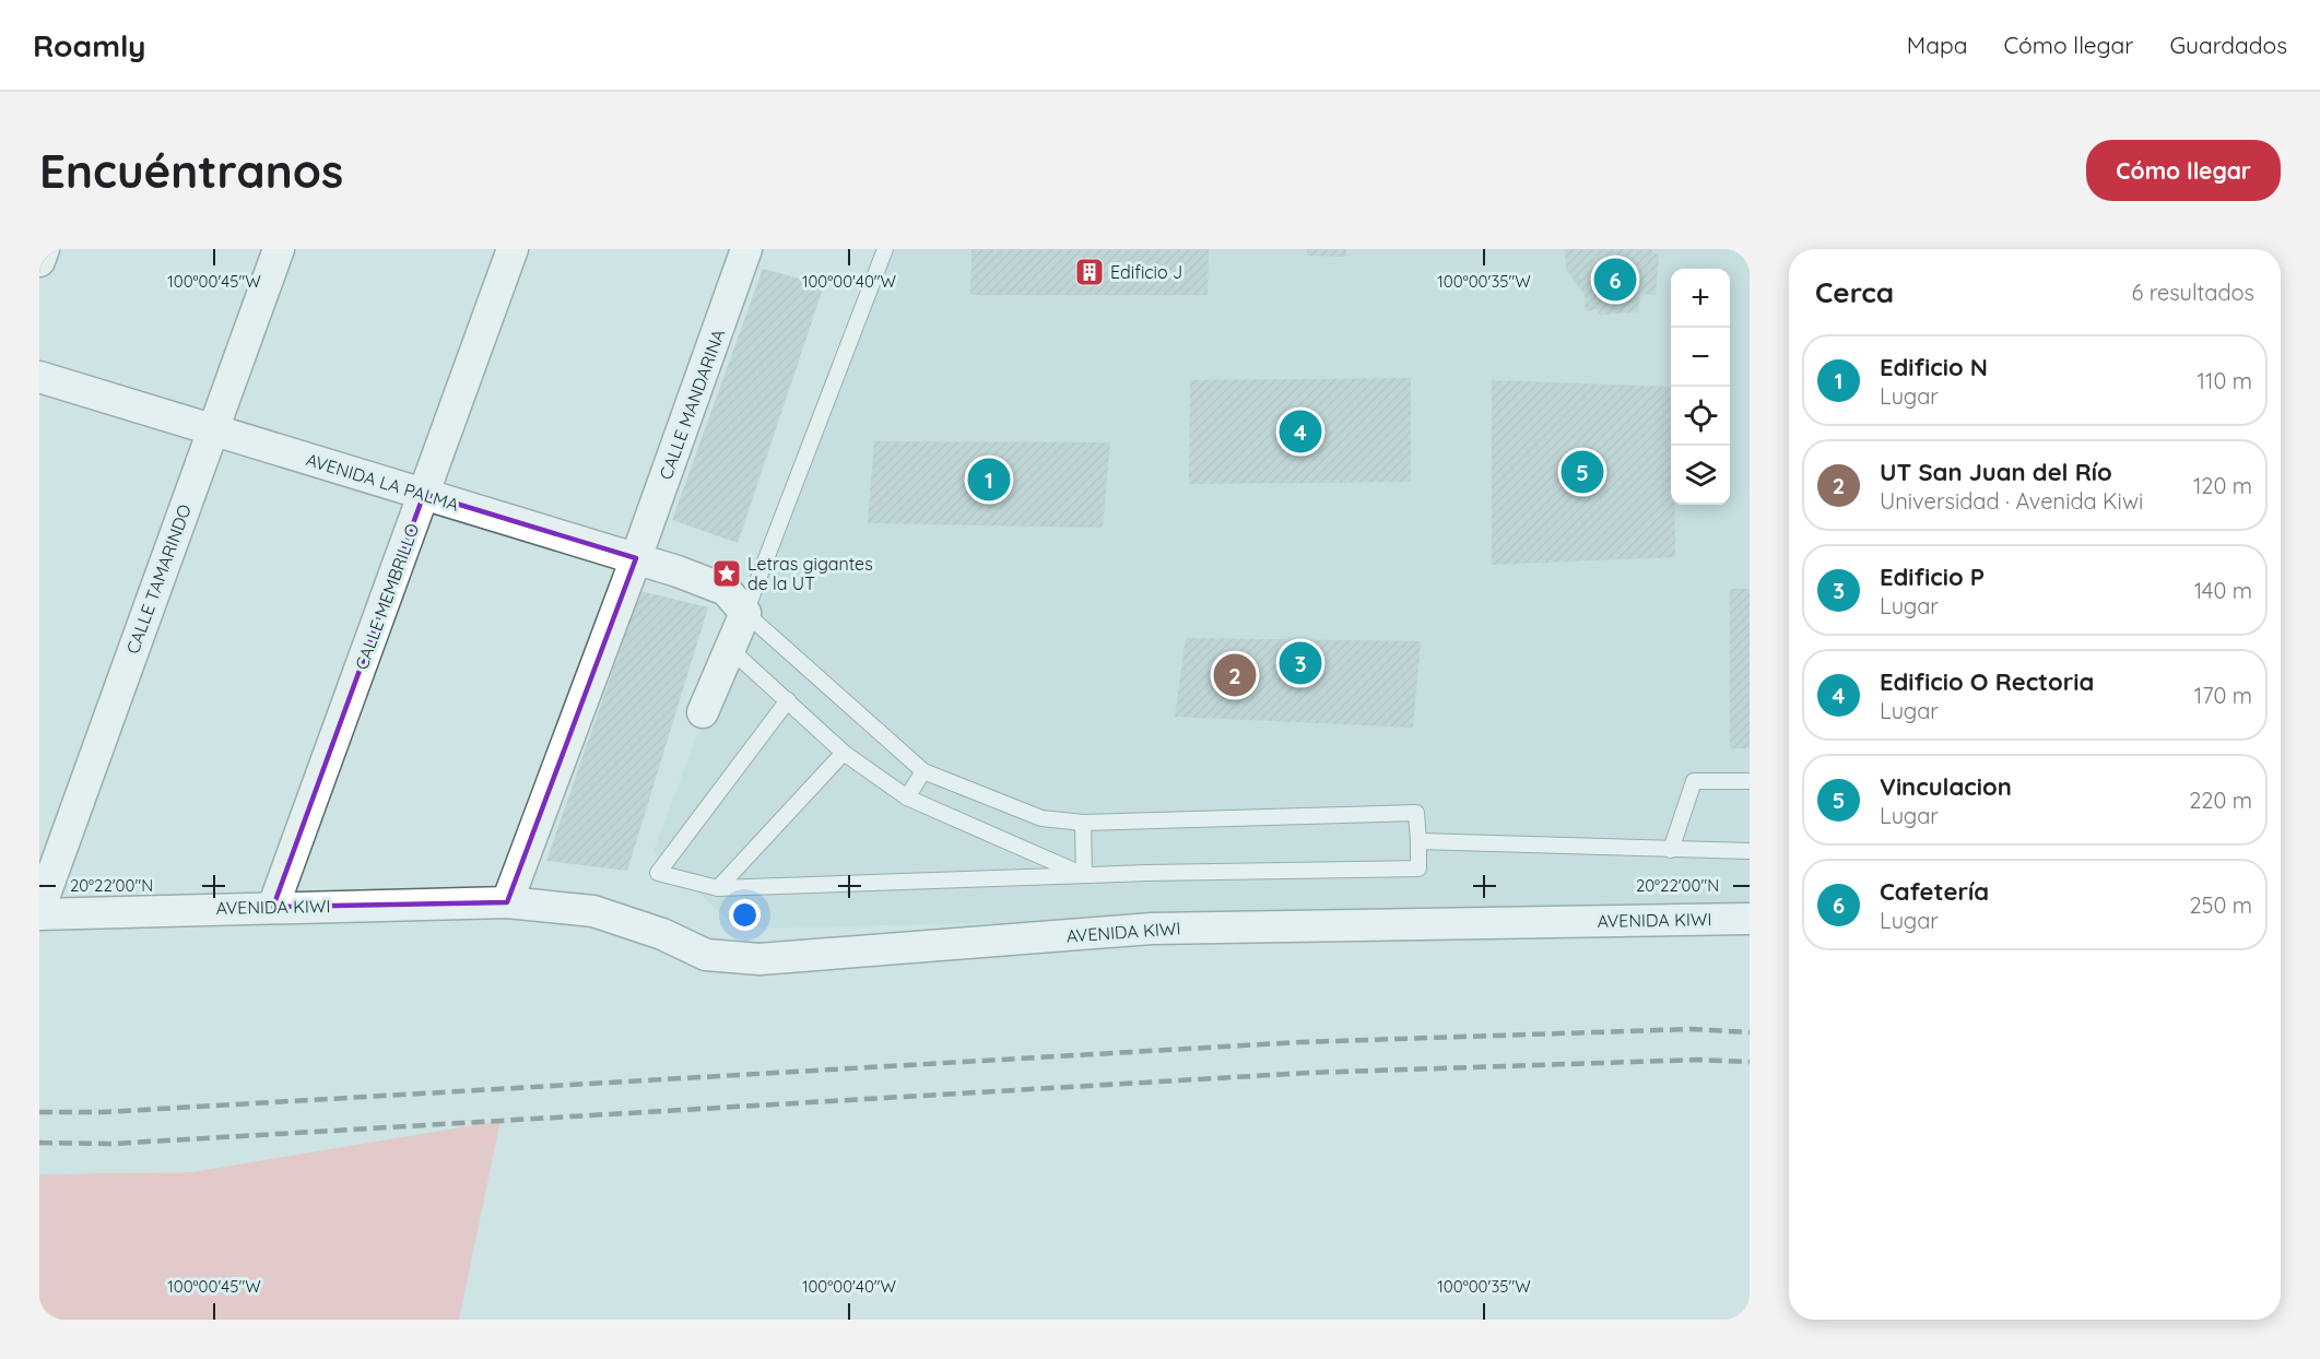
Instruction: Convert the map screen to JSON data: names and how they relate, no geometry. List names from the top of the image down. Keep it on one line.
{"streets":{"street":["CALLE MANDARINA","AVENIDA LA PALMA","CALLE TAMARINDO","CALLE MEMBRILLO","AVENIDA KIWI"]},"crossings":[["CALLE MANDARINA","AVENIDA LA PALMA"],["AVENIDA LA PALMA","CALLE TAMARINDO"],["AVENIDA LA PALMA","CALLE MEMBRILLO"],["CALLE TAMARINDO","AVENIDA KIWI"],["CALLE MEMBRILLO","AVENIDA KIWI"]],"places":{"building":["Edificio J"],"place":["Letras gigantes de la UT"]},"page":{"header":"Roamly","nav":["Mapa","Cómo llegar","Guardados"],"buttons":"Cómo llegar","title":"Encuéntranos","heading":["Cerca","6 resultados"],"pins":["6","4","5","1","3","2"],"map_buttons":["+","−"],"list":[{"mark":"1","name":"Edificio N","note":"Lugar","value":"110 m"},{"mark":"2","name":"UT San Juan del Río","note":"Universidad · Avenida Kiwi","value":"120 m"},{"mark":"3","name":"Edificio P","note":"Lugar","value":"140 m"},{"mark":"4","name":"Edificio O Rectoria","note":"Lugar","value":"170 m"},{"mark":"5","name":"Vinculacion","note":"Lugar","value":"220 m"},{"mark":"6","name":"Cafetería","note":"Lugar","value":"250 m"}]},"coordinates":["100°00'45\"W","100°00'40\"W","100°00'35\"W","20°22'00\"N"]}
